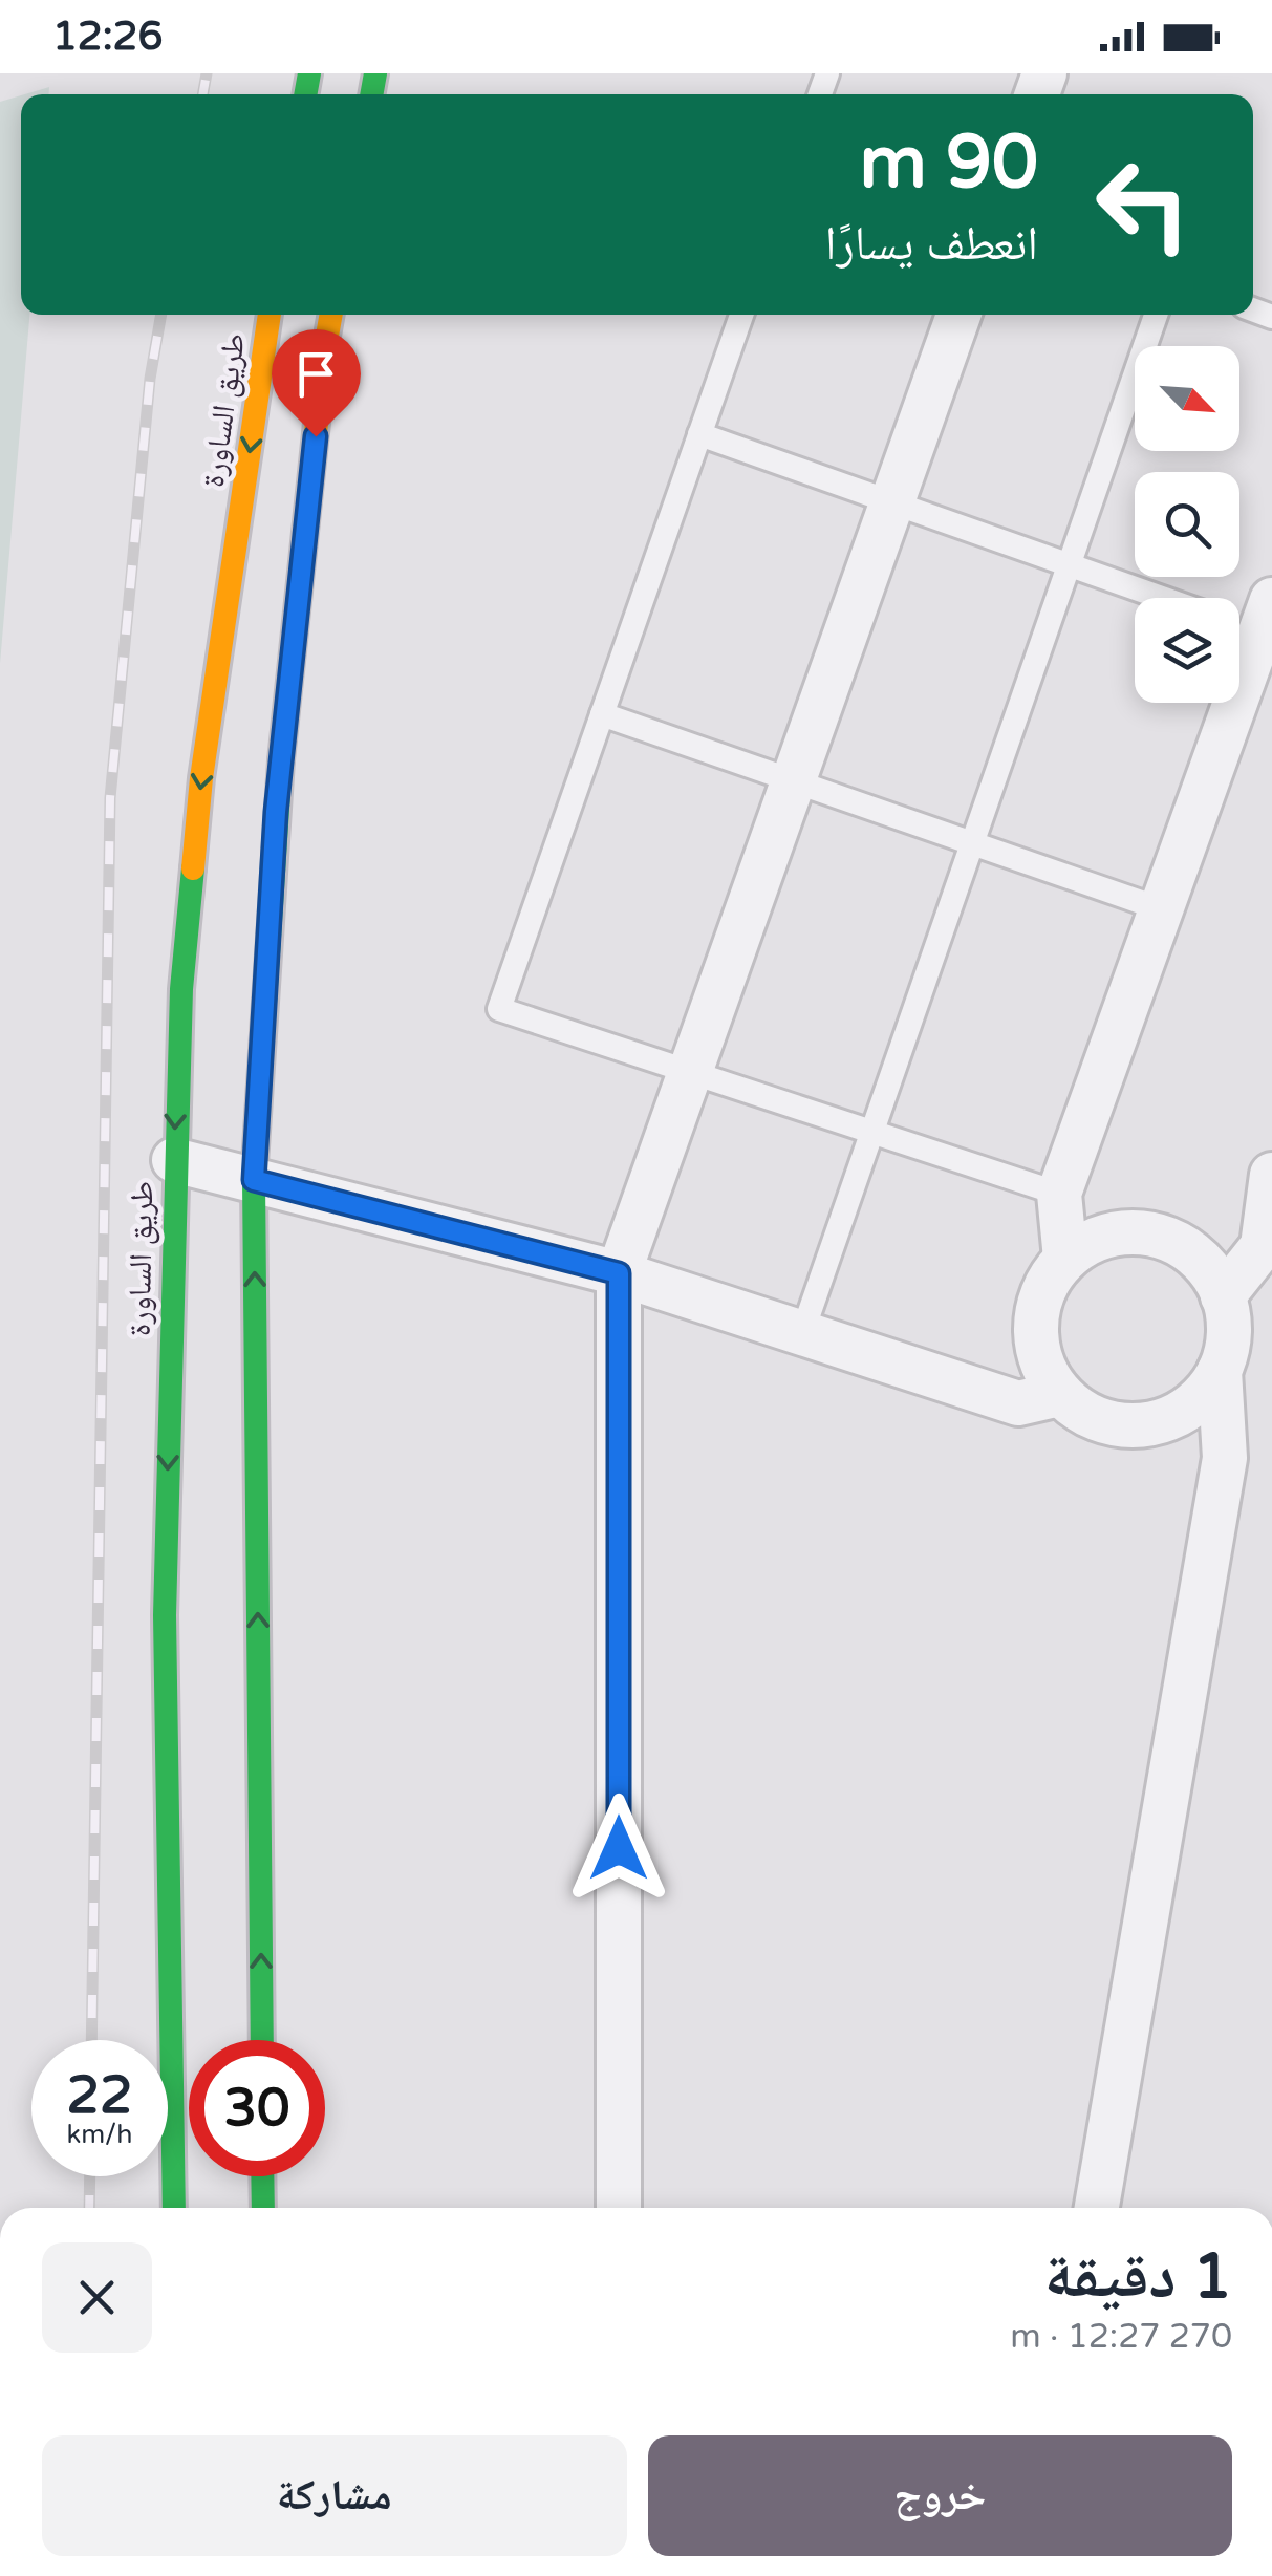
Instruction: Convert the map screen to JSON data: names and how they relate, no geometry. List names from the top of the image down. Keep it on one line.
{"streets":{"main road":["طريق الساورة"]},"north":"bottom right","page":{"status":"12:26","turn":["90 m","انعطف يسارًا"],"speed":"22 km/h","limit":"30","heading":["1 دقيقة","270 m · 12:27"],"buttons":["خروج","مشاركة"]}}
